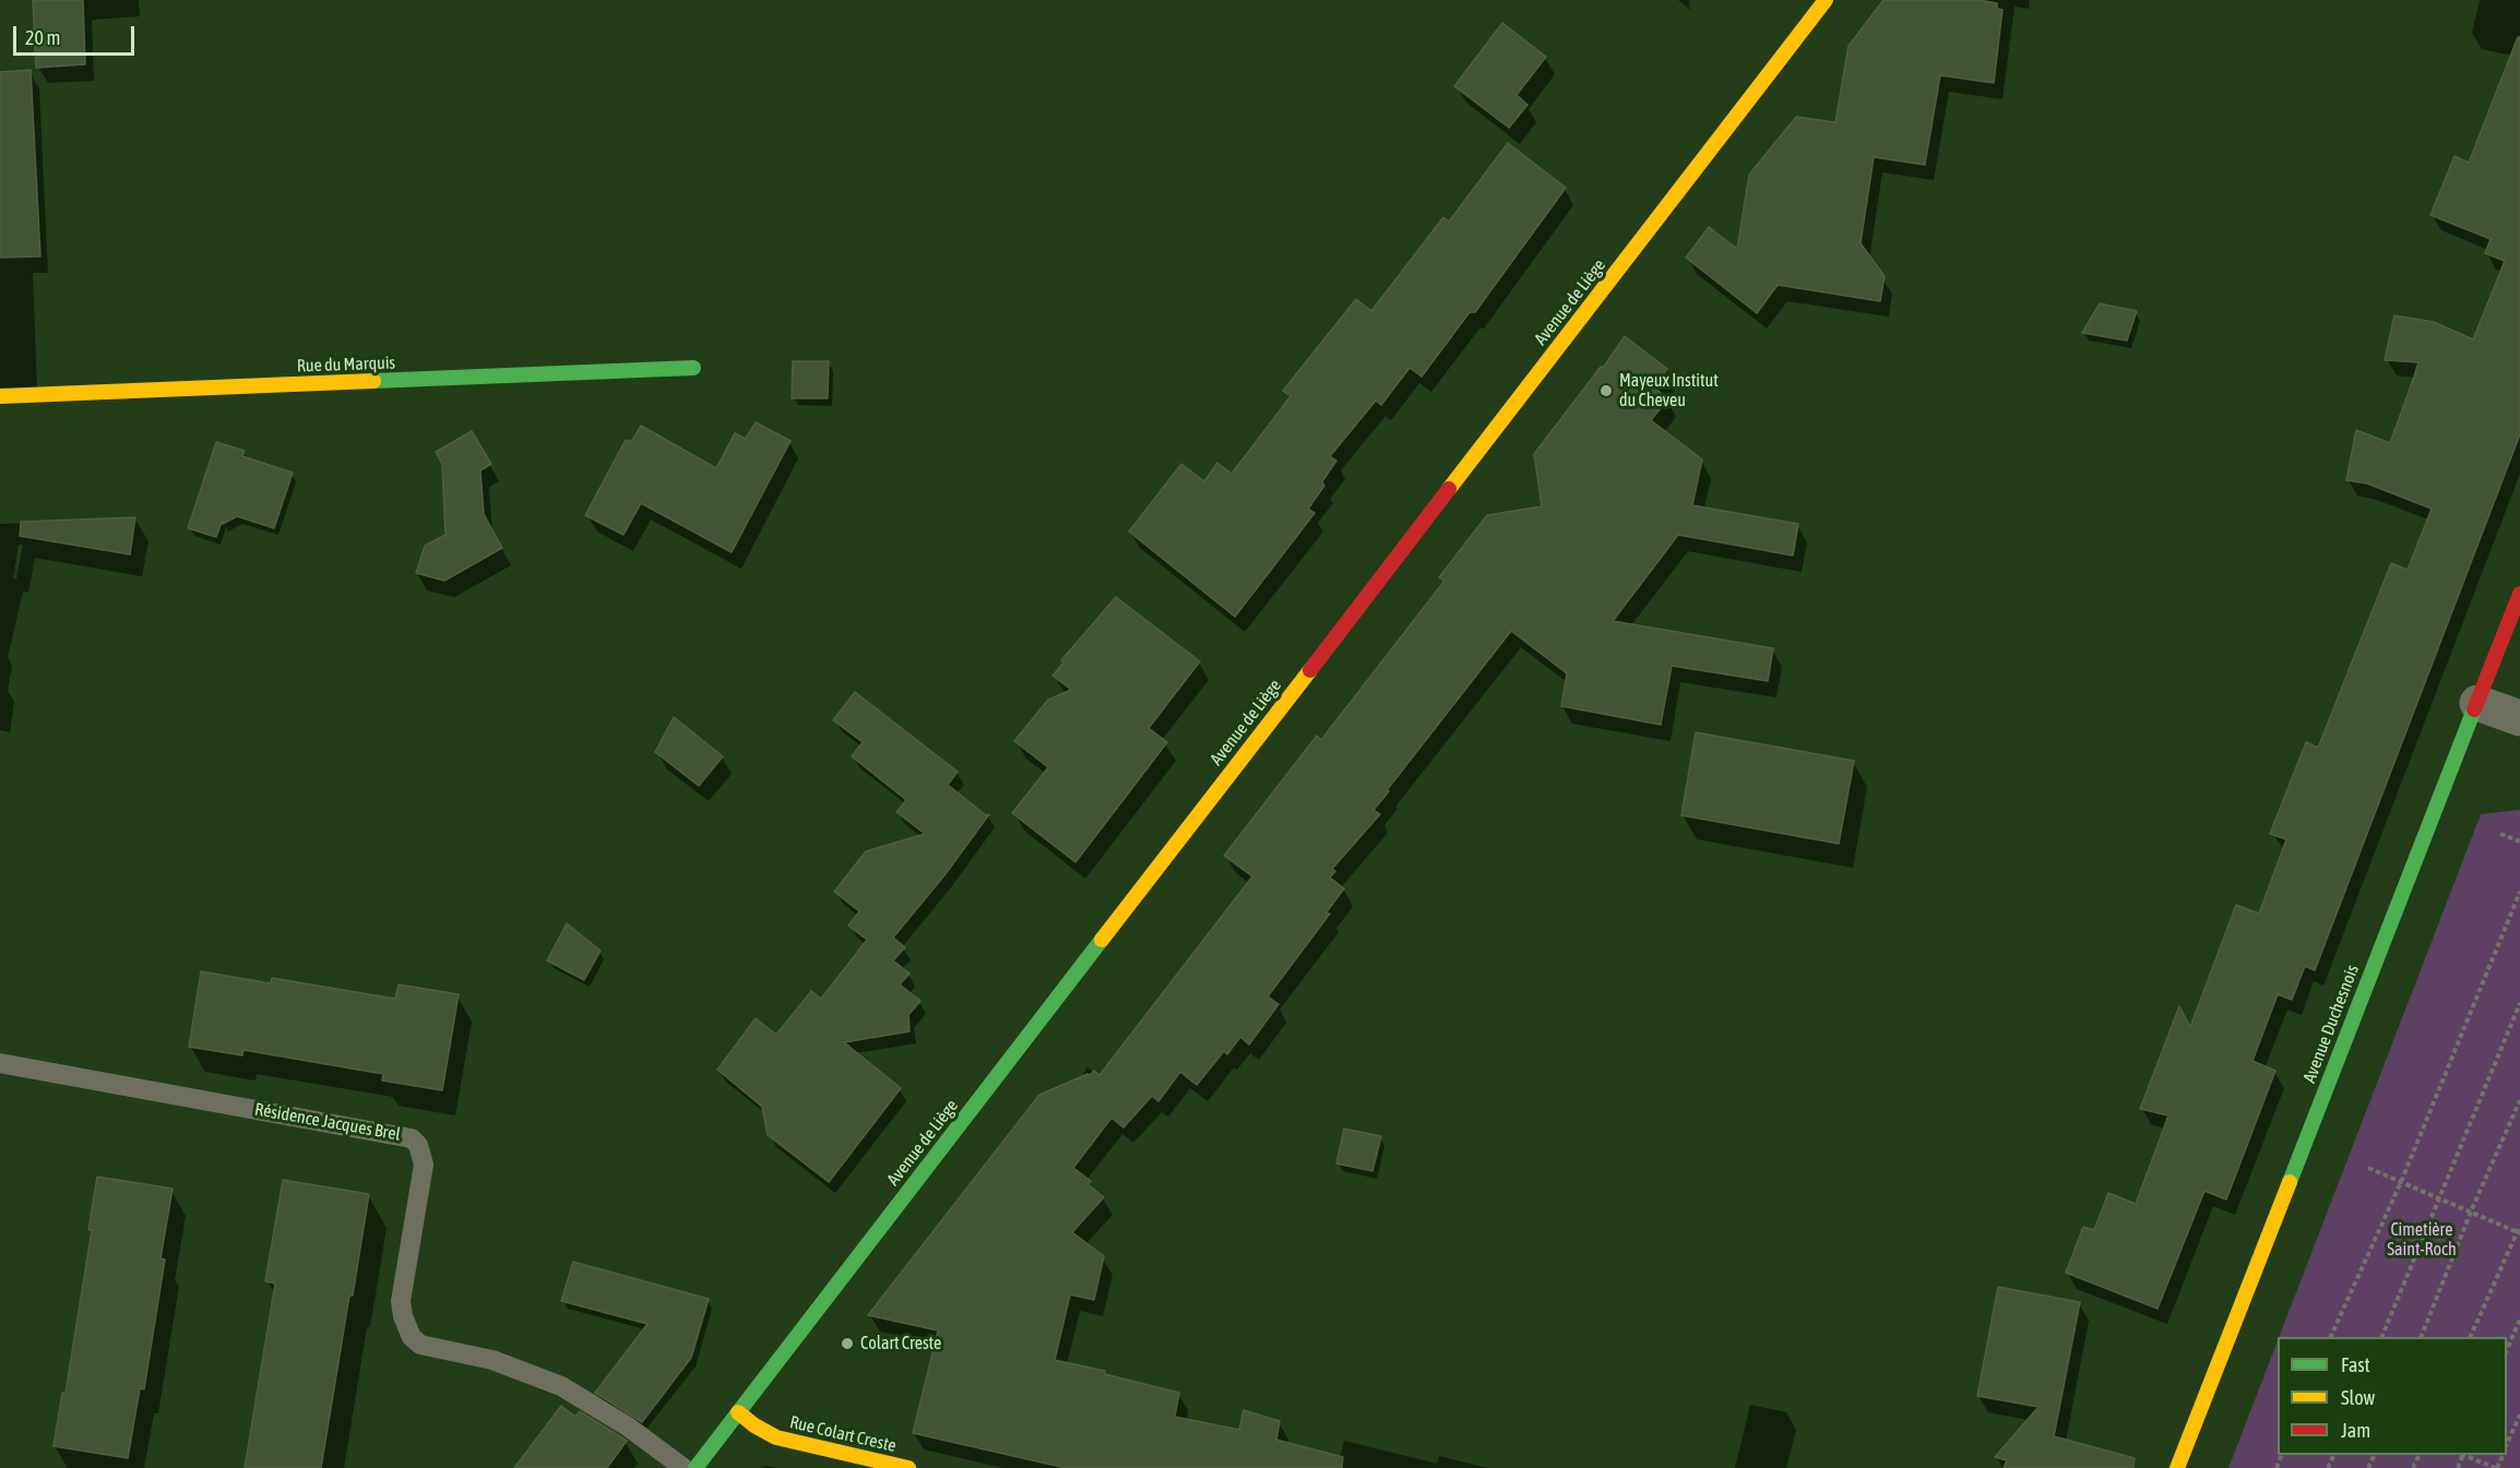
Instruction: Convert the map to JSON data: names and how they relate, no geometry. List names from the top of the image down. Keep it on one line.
{"streets":{"main road":["Avenue de Liège","Rue du Marquis","Avenue Duchesnois","Rue Colart Creste"],"lane":["Résidence Jacques Brel"]},"crossings":[["Avenue de Liège","Rue Colart Creste"]],"parks":["Cimetière Saint-Roch"],"places":["Mayeux Institut du Cheveu","Colart Creste"],"legend":["Fast","Slow","Jam"],"scale_bar":"20 m"}
